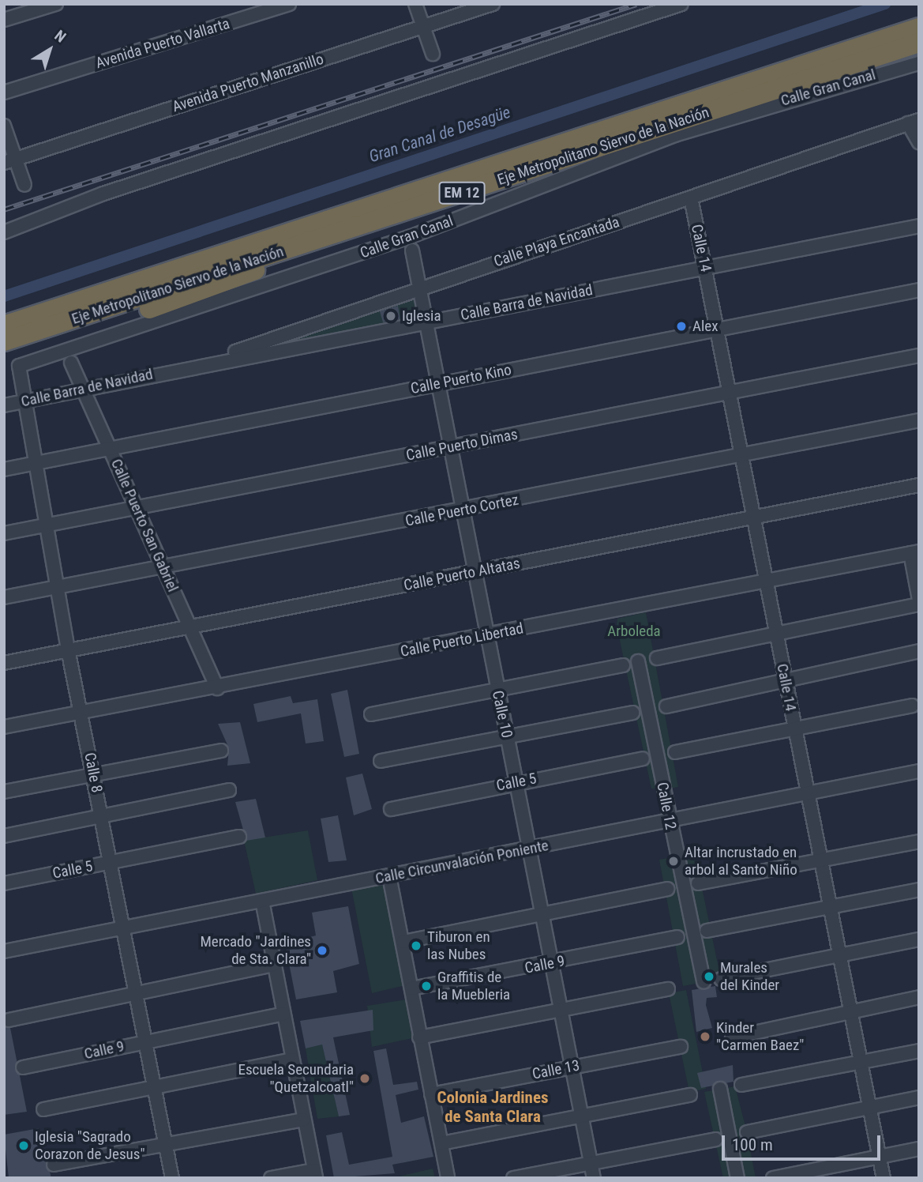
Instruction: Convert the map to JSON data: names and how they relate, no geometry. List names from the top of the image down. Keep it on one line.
{"streets":{"highway":["Eje Metropolitano Siervo de la Nación","EM 12"],"street":["Avenida Puerto Vallarta","Avenida Puerto Manzanillo","Calle Gran Canal","Calle Playa Encantada","Calle 14","Calle Barra de Navidad","Calle Puerto Kino","Calle Puerto Dimas","Calle Puerto Cortez","Calle Puerto San Gabriel","Calle Puerto Altatas","Calle Puerto Libertad","Calle 10","Calle 8","Calle 5","Calle 12","Calle Circunvalación Poniente","Calle 9","Calle 13"]},"crossings":[["Calle Gran Canal","Calle 8"],["Calle Playa Encantada","Calle 14"],["Calle Playa Encantada","Calle Barra de Navidad"],["Calle Playa Encantada","Calle 10"],["Calle 14","Calle Barra de Navidad"],["Calle 14","Calle Puerto Kino"],["Calle 14","Calle Puerto Dimas"],["Calle 14","Calle Puerto Cortez"],["Calle 14","Calle Puerto Altatas"],["Calle 14","Calle Puerto Libertad"],["Calle 14","Calle Circunvalación Poniente"],["Calle Barra de Navidad","Calle Puerto San Gabriel"],["Calle Barra de Navidad","Calle 10"],["Calle Barra de Navidad","Calle 8"],["Calle Puerto Kino","Calle Puerto San Gabriel"],["Calle Puerto Kino","Calle 10"],["Calle Puerto Kino","Calle 8"],["Calle Puerto Dimas","Calle Puerto San Gabriel"],["Calle Puerto Dimas","Calle 10"],["Calle Puerto Dimas","Calle 8"],["Calle Puerto Cortez","Calle Puerto San Gabriel"],["Calle Puerto Cortez","Calle 10"],["Calle Puerto Cortez","Calle 8"],["Calle Puerto San Gabriel","Calle Puerto Altatas"],["Calle Puerto San Gabriel","Calle Puerto Libertad"],["Calle Puerto Altatas","Calle 10"],["Calle Puerto Altatas","Calle 8"],["Calle Puerto Libertad","Calle 10"],["Calle Puerto Libertad","Calle 8"],["Calle 10","Calle 5"],["Calle 10","Calle Circunvalación Poniente"],["Calle 10","Calle 9"],["Calle 10","Calle 13"],["Calle 8","Calle 5"],["Calle 8","Calle Circunvalación Poniente"],["Calle 8","Calle 9"],["Calle 12","Calle Circunvalación Poniente"]],"districts":["Colonia Jardines de Santa Clara"],"water":["Gran Canal de Desagüe"],"parks":["Arboleda"],"places":["Iglesia","Alex","Altar incrustado en arbol al Santo Niño","Tiburon en las Nubes","Mercado \"Jardines de Sta. Clara\"","Murales del Kinder","Graffitis de la Muebleria","Kinder \"Carmen Baez\"","Escuela Secundaria \"Quetzalcoatl\"","Iglesia \"Sagrado Corazon de Jesus\""],"scale_bar":"100 m","north":"top right"}
